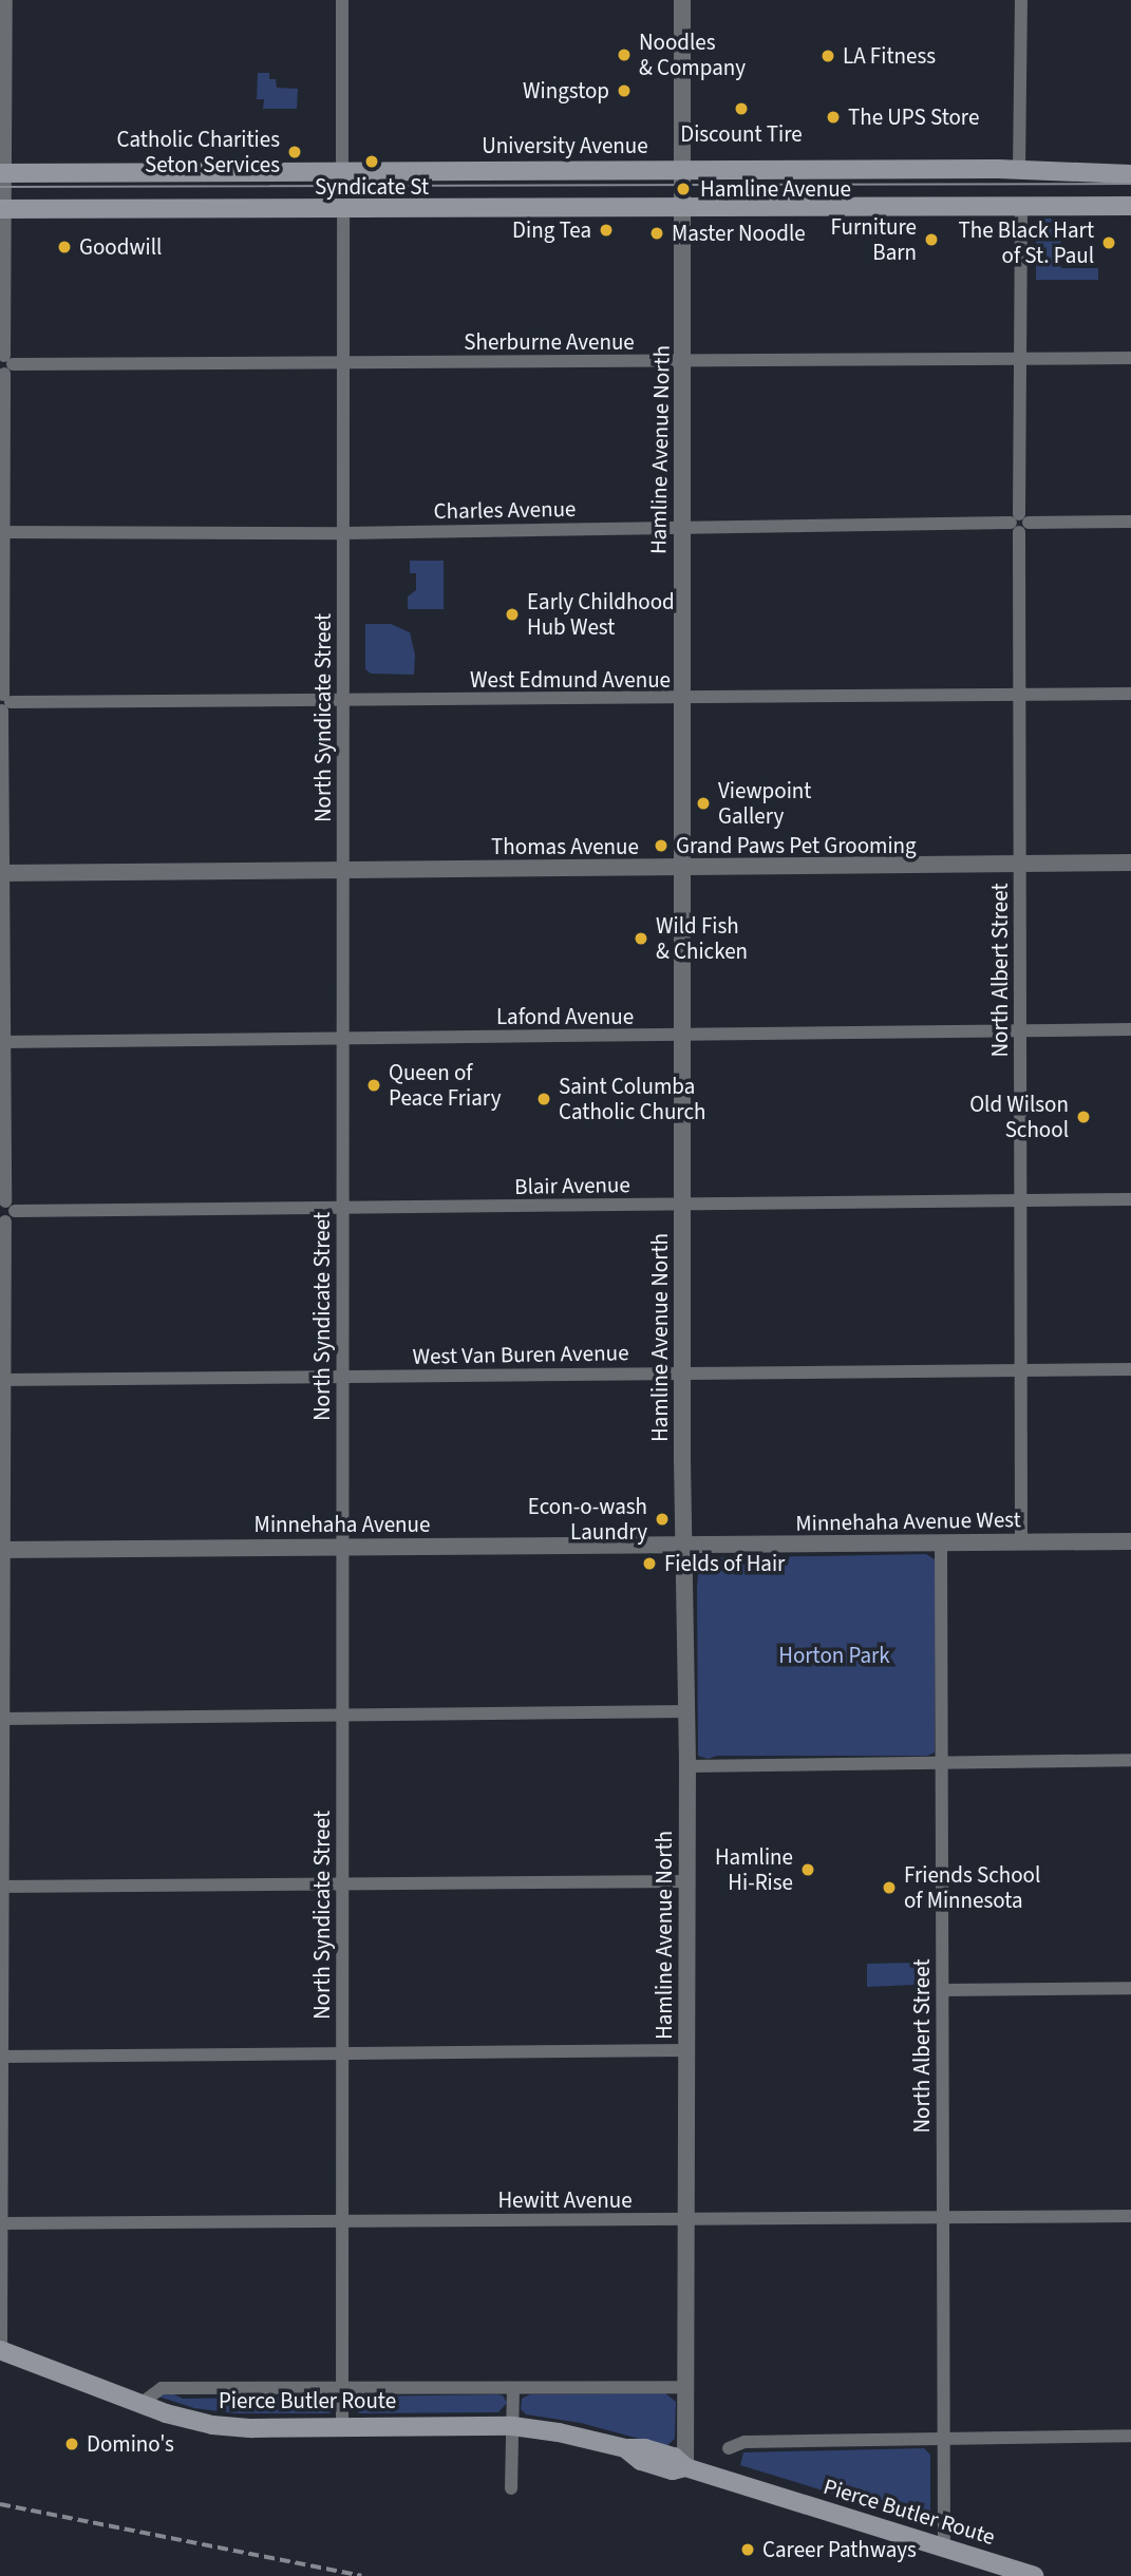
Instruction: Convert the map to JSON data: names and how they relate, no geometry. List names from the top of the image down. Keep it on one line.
{"streets":{"main road":["University Avenue","Pierce Butler Route"],"street":["Sherburne Avenue","Hamline Avenue North","Charles Avenue","West Edmund Avenue","North Syndicate Street","Thomas Avenue","North Albert Street","Lafond Avenue","Blair Avenue","West Van Buren Avenue","Minnehaha Avenue West","Minnehaha Avenue","Hewitt Avenue"]},"crossings":[["University Avenue","Hamline Avenue North"],["Sherburne Avenue","Hamline Avenue North"],["Sherburne Avenue","North Syndicate Street"],["Sherburne Avenue","North Albert Street"],["Hamline Avenue North","Charles Avenue"],["Hamline Avenue North","West Edmund Avenue"],["Hamline Avenue North","Thomas Avenue"],["Hamline Avenue North","Lafond Avenue"],["Hamline Avenue North","Blair Avenue"],["Hamline Avenue North","West Van Buren Avenue"],["Hamline Avenue North","Minnehaha Avenue West"],["Hamline Avenue North","Minnehaha Avenue"],["Hamline Avenue North","Hewitt Avenue"],["Hamline Avenue North","Pierce Butler Route"],["Charles Avenue","North Syndicate Street"],["Charles Avenue","North Albert Street"],["West Edmund Avenue","North Syndicate Street"],["West Edmund Avenue","North Albert Street"],["North Syndicate Street","Thomas Avenue"],["North Syndicate Street","Lafond Avenue"],["North Syndicate Street","Blair Avenue"],["North Syndicate Street","West Van Buren Avenue"],["North Syndicate Street","Minnehaha Avenue"],["North Syndicate Street","Hewitt Avenue"],["North Syndicate Street","Pierce Butler Route"],["Thomas Avenue","North Albert Street"],["North Albert Street","Lafond Avenue"],["North Albert Street","Blair Avenue"],["North Albert Street","West Van Buren Avenue"],["North Albert Street","Minnehaha Avenue West"],["North Albert Street","Hewitt Avenue"],["North Albert Street","Pierce Butler Route"],["Minnehaha Avenue West","Minnehaha Avenue"]],"parks":["Horton Park"],"places":["Noodles & Company","LA Fitness","Wingstop","Discount Tire","The UPS Store","Catholic Charities Seton Services","Syndicate St","Hamline Avenue","Ding Tea","Master Noodle","Furniture Barn","The Black Hart of St. Paul","Goodwill","Early Childhood Hub West","Viewpoint Gallery","Grand Paws Pet Grooming","Wild Fish & Chicken","Queen of Peace Friary","Saint Columba Catholic Church","Old Wilson School","Econ-o-wash Laundry","Fields of Hair","Hamline Hi-Rise","Friends School of Minnesota","Domino's","Career Pathways"]}
